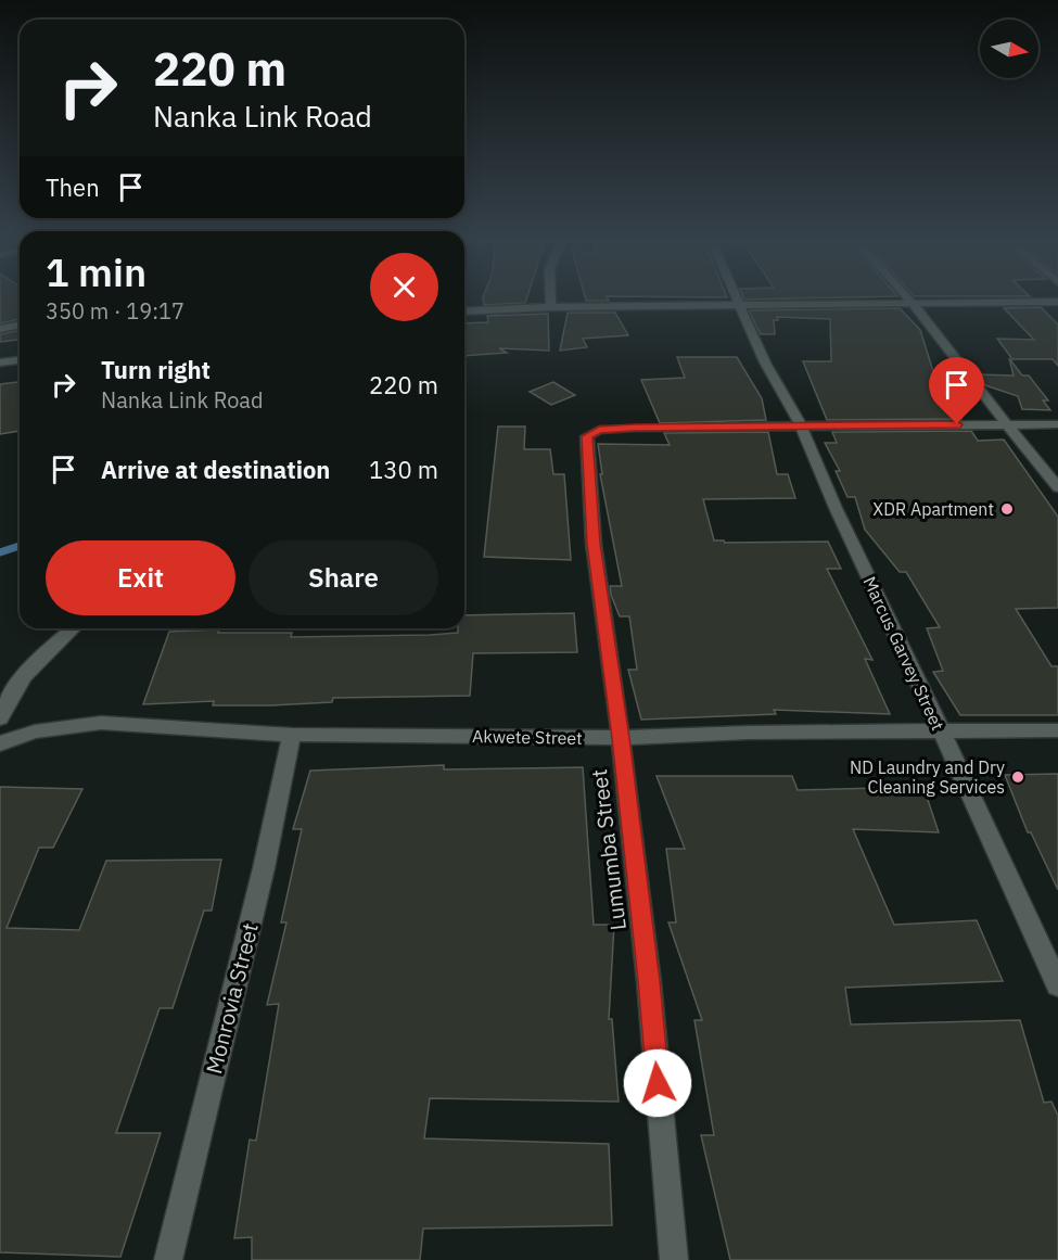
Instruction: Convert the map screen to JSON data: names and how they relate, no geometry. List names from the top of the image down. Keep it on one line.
{"streets":{"street":["Marcus Garvey Street","Akwete Street","Lumumba Street","Monrovia Street"]},"crossings":[["Marcus Garvey Street","Akwete Street"],["Marcus Garvey Street","Lumumba Street"],["Akwete Street","Lumumba Street"],["Akwete Street","Monrovia Street"]],"places":["XDR Apartment","ND Laundry and Dry Cleaning Services"],"north":"right","page":{"turn":["220 m","Nanka Link Road"],"then":"Then","heading":["1 min","350 m · 19:17"],"list":[{"name":"Turn right","note":"Nanka Link Road","value":"220 m"},{"name":"Arrive at destination","value":"130 m"}],"buttons":["Exit","Share"]}}
